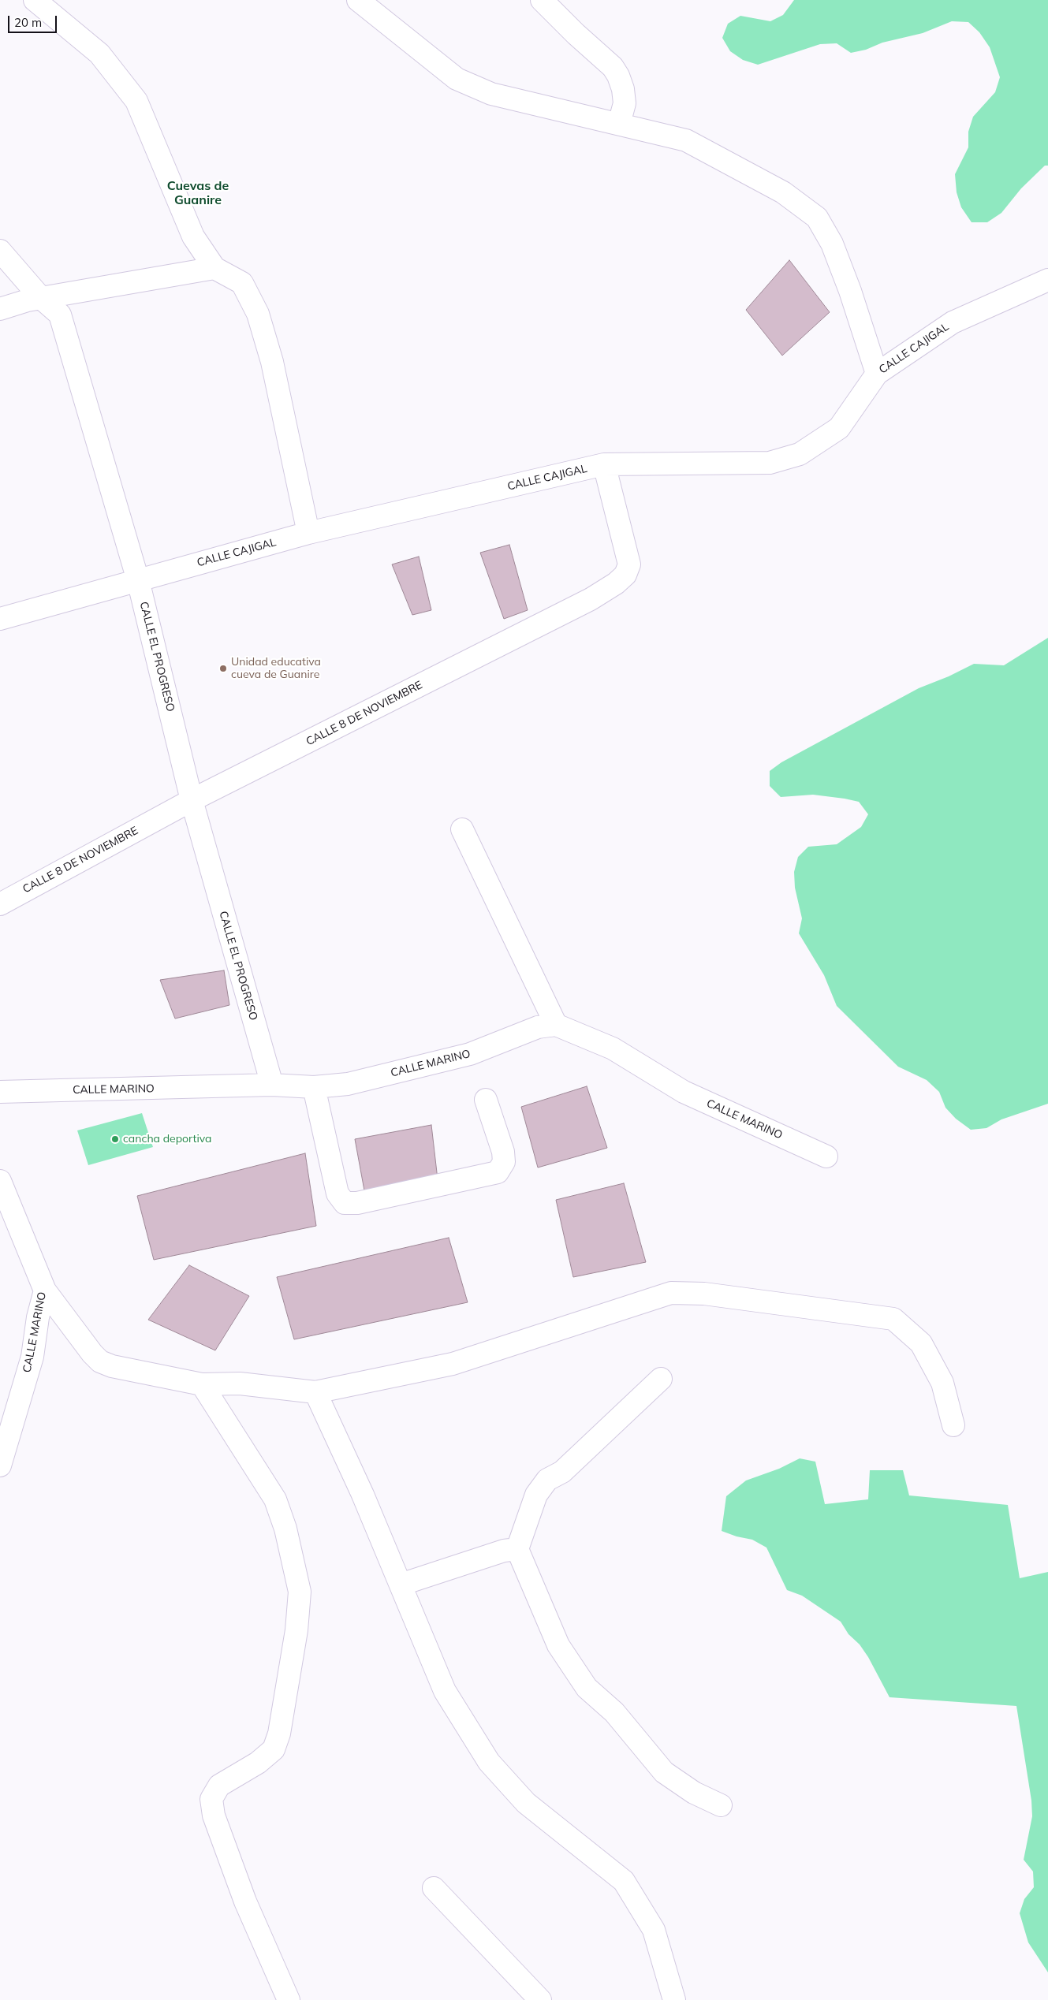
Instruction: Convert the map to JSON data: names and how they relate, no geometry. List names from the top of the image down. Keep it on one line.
{"streets":{"street":["CALLE CAJIGAL","CALLE EL PROGRESO","CALLE 8 DE NOVIEMBRE","CALLE MARINO"]},"crossings":[["CALLE CAJIGAL","CALLE EL PROGRESO"],["CALLE CAJIGAL","CALLE 8 DE NOVIEMBRE"],["CALLE EL PROGRESO","CALLE 8 DE NOVIEMBRE"],["CALLE EL PROGRESO","CALLE MARINO"]],"districts":["Cuevas de Guanire"],"places":["Unidad educativa cueva de Guanire","cancha deportiva"],"scale_bar":"20 m"}
